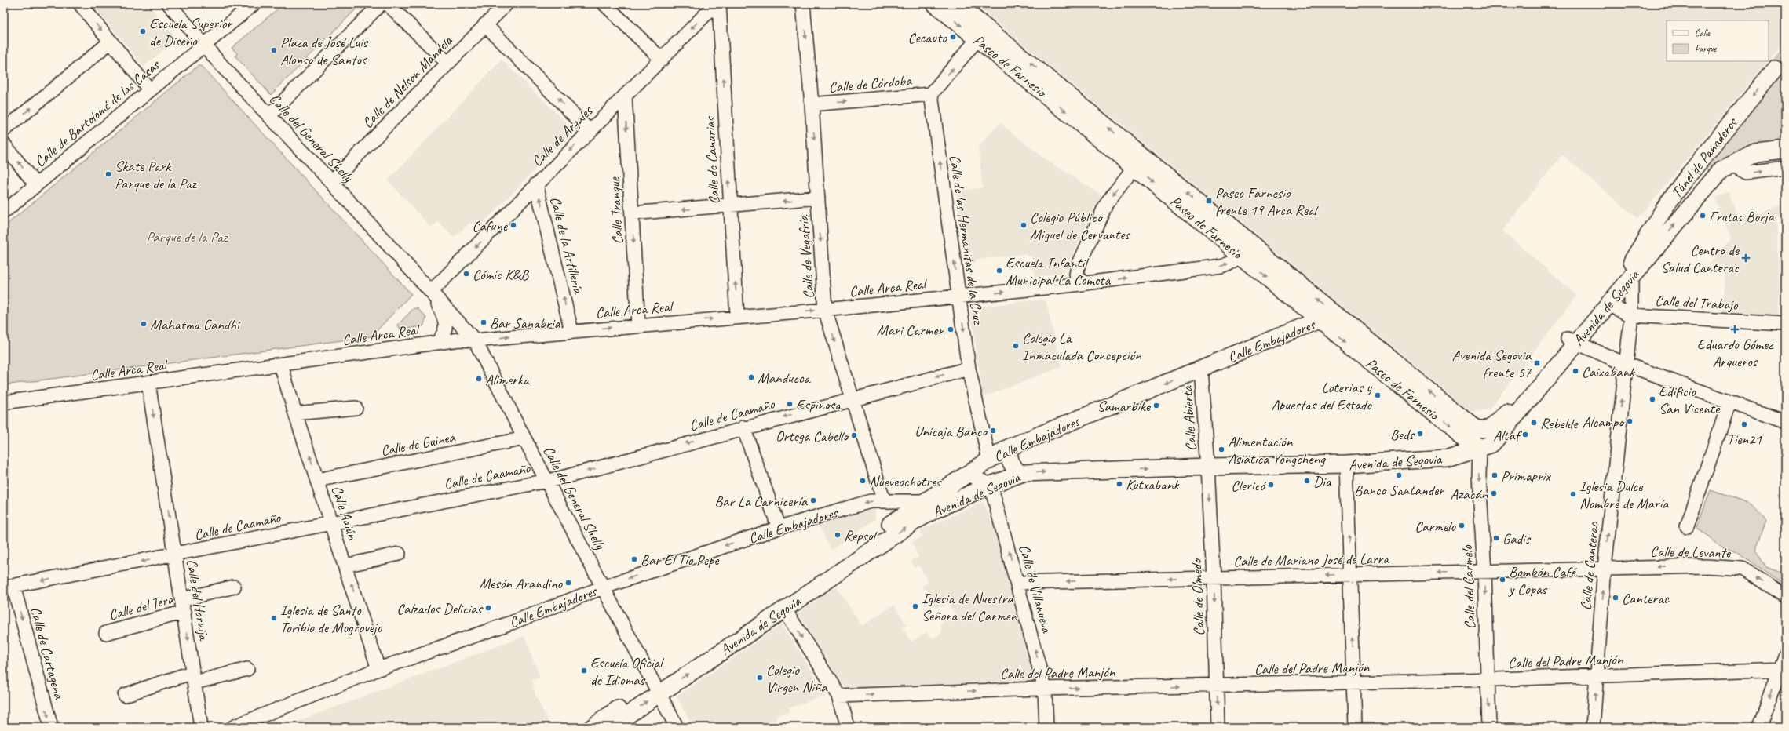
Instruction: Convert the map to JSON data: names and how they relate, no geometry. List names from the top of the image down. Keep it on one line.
{"streets":{"main road":["Paseo de Farnesio","Túnel de Panaderos","Avenida de Segovia","Calle Embajadores"],"street":["Calle de Nelson Mandela","Calle de Córdoba","Calle de Bartolomé de las Casas","Calle de Argales","Calle del General Shelly","Calle de Canarias","Calle Tranque","Calle de las Hermanitas de la Cruz","Calle de la Artillería","Calle de Vegafría","Calle Arca Real","Calle del Trabajo","Calle de Caamaño","Calle Abierta","Calle de Guinea","Calle Aaiún","Calle de Levante","Calle de Mariano José de Larra","Calle de Canterac","Calle del Carmelo","Calle de Villanueva","Calle de Olmedo","Calle del Hornija","Calle del Tera","Calle de Cartagena","Calle del Padre Manjón"]},"crossings":[["Paseo de Farnesio","Calle Arca Real"],["Paseo de Farnesio","Avenida de Segovia"],["Paseo de Farnesio","Calle Embajadores"],["Paseo de Farnesio","Calle del Carmelo"],["Calle de Nelson Mandela","Calle del General Shelly"],["Calle de Córdoba","Calle de las Hermanitas de la Cruz"],["Calle de Córdoba","Calle de Vegafría"],["Calle de Bartolomé de las Casas","Calle del General Shelly"],["Calle de Argales","Calle del General Shelly"],["Calle de Argales","Calle Tranque"],["Calle de Argales","Calle de la Artillería"],["Calle del General Shelly","Calle Arca Real"],["Calle del General Shelly","Avenida de Segovia"],["Calle del General Shelly","Calle Embajadores"],["Calle del General Shelly","Calle de Caamaño"],["Calle del General Shelly","Calle de Guinea"],["Túnel de Panaderos","Avenida de Segovia"],["Calle de Canarias","Calle Arca Real"],["Calle Tranque","Calle Arca Real"],["Calle de las Hermanitas de la Cruz","Calle Arca Real"],["Calle de las Hermanitas de la Cruz","Calle Embajadores"],["Calle de las Hermanitas de la Cruz","Calle de Caamaño"],["Calle de la Artillería","Calle Arca Real"],["Calle de Vegafría","Calle Arca Real"],["Calle de Vegafría","Calle Embajadores"],["Calle de Vegafría","Calle de Caamaño"],["Calle Arca Real","Calle Aaiún"],["Calle Arca Real","Calle del Hornija"],["Calle del Trabajo","Avenida de Segovia"],["Calle del Trabajo","Calle de Canterac"],["Avenida de Segovia","Calle Embajadores"],["Avenida de Segovia","Calle Abierta"],["Avenida de Segovia","Calle de Canterac"],["Avenida de Segovia","Calle del Carmelo"],["Avenida de Segovia","Calle de Villanueva"],["Avenida de Segovia","Calle de Olmedo"],["Calle Embajadores","Calle Abierta"],["Calle Embajadores","Calle Aaiún"],["Calle de Caamaño","Calle Aaiún"],["Calle de Caamaño","Calle del Hornija"],["Calle de Caamaño","Calle de Cartagena"],["Calle Abierta","Calle de Olmedo"],["Calle de Guinea","Calle Aaiún"],["Calle de Levante","Calle de Mariano José de Larra"],["Calle de Levante","Calle de Canterac"],["Calle de Mariano José de Larra","Calle de Canterac"],["Calle de Mariano José de Larra","Calle del Carmelo"],["Calle de Mariano José de Larra","Calle de Villanueva"],["Calle de Mariano José de Larra","Calle de Olmedo"],["Calle de Canterac","Calle del Padre Manjón"],["Calle del Carmelo","Calle del Padre Manjón"],["Calle de Villanueva","Calle del Padre Manjón"],["Calle de Olmedo","Calle del Padre Manjón"],["Calle del Hornija","Calle del Tera"]],"one_way":["Calle de Córdoba","Calle de Argales","Túnel de Panaderos","Calle de Canarias","Calle Tranque","Calle de la Artillería","Calle de Vegafría","Calle Arca Real","Calle Embajadores","Calle de Caamaño","Calle Aaiún","Calle de Levante","Calle de Mariano José de Larra","Calle del Carmelo","Calle de Villanueva","Calle de Olmedo","Calle del Hornija","Calle de Cartagena","Calle del Padre Manjón"],"parks":["Parque de la Paz"],"places":{"other":["Escuela Superior de Diseño","Cecauto","Plaza de José Luis Alonso de Santos","Skate Park Parque de la Paz","Frutas Borja","Cafune","Colegio Público Miguel de Cervantes","Escuela Infantil Municipal La Cometa","Cómic K&B","Bar Sanabria","Mahatma Gandhi","Mari Carmen","Colegio La Inmaculada Concepción","Caixabank","Manducca","Alimerka","Loterías y Apuestas del Estado","Edificio San Vicente","Espinosa","Samarbike","Alcampo","Rebelde","Tien21","Unicaja Banco","Beds","Altaf","Ortega Cabello","Alimentación Asiática Yongcheng","Banco Santander","Primaprix","Nueveochotres","Dia","Kutxabank","Clericó","Azacán","Iglesia Dulce Nombre de María","Bar La Carnicería","Carmelo","Repsol","Gadis","Bar El Tío Pepe","Bombón Café y Copas","Mesón Arandino","Canterac","Iglesia de Nuestra Señora del Carmen","Calzados Delicias","Iglesia de Santo Toribio de Mogrovejo","Escuela Oficial de Idiomas","Colegio Virgen Niña"],"transit":["Paseo Farnesio frente 19 Arca Real","Avenida Segovia frente 57"],"health":["Centro de Salud Canterac","Eduardo Gómez Arqueros"]},"legend":["Calle","Parque"]}
